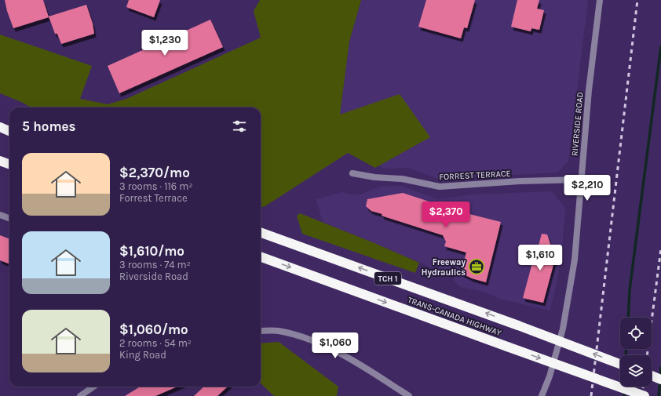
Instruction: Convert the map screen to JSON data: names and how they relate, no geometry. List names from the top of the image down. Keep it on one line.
{"streets":{"highway":["TCH 1","TRANS-CANADA HIGHWAY"],"street":["RIVERSIDE ROAD","FORREST TERRACE"]},"crossings":[["RIVERSIDE ROAD","FORREST TERRACE"]],"places":{"office":["Freeway Hydraulics"]},"page":{"price":["$1,230","$2,210","$2,370","$1,610","$1,060"],"heading":"5 homes","list":[{"name":"$2,370/mo","note":"3 rooms · 116 m² · Forrest Terrace"},{"name":"$1,610/mo","note":"3 rooms · 74 m² · Riverside Road"},{"name":"$1,060/mo","note":"2 rooms · 54 m² · King Road"}]}}
